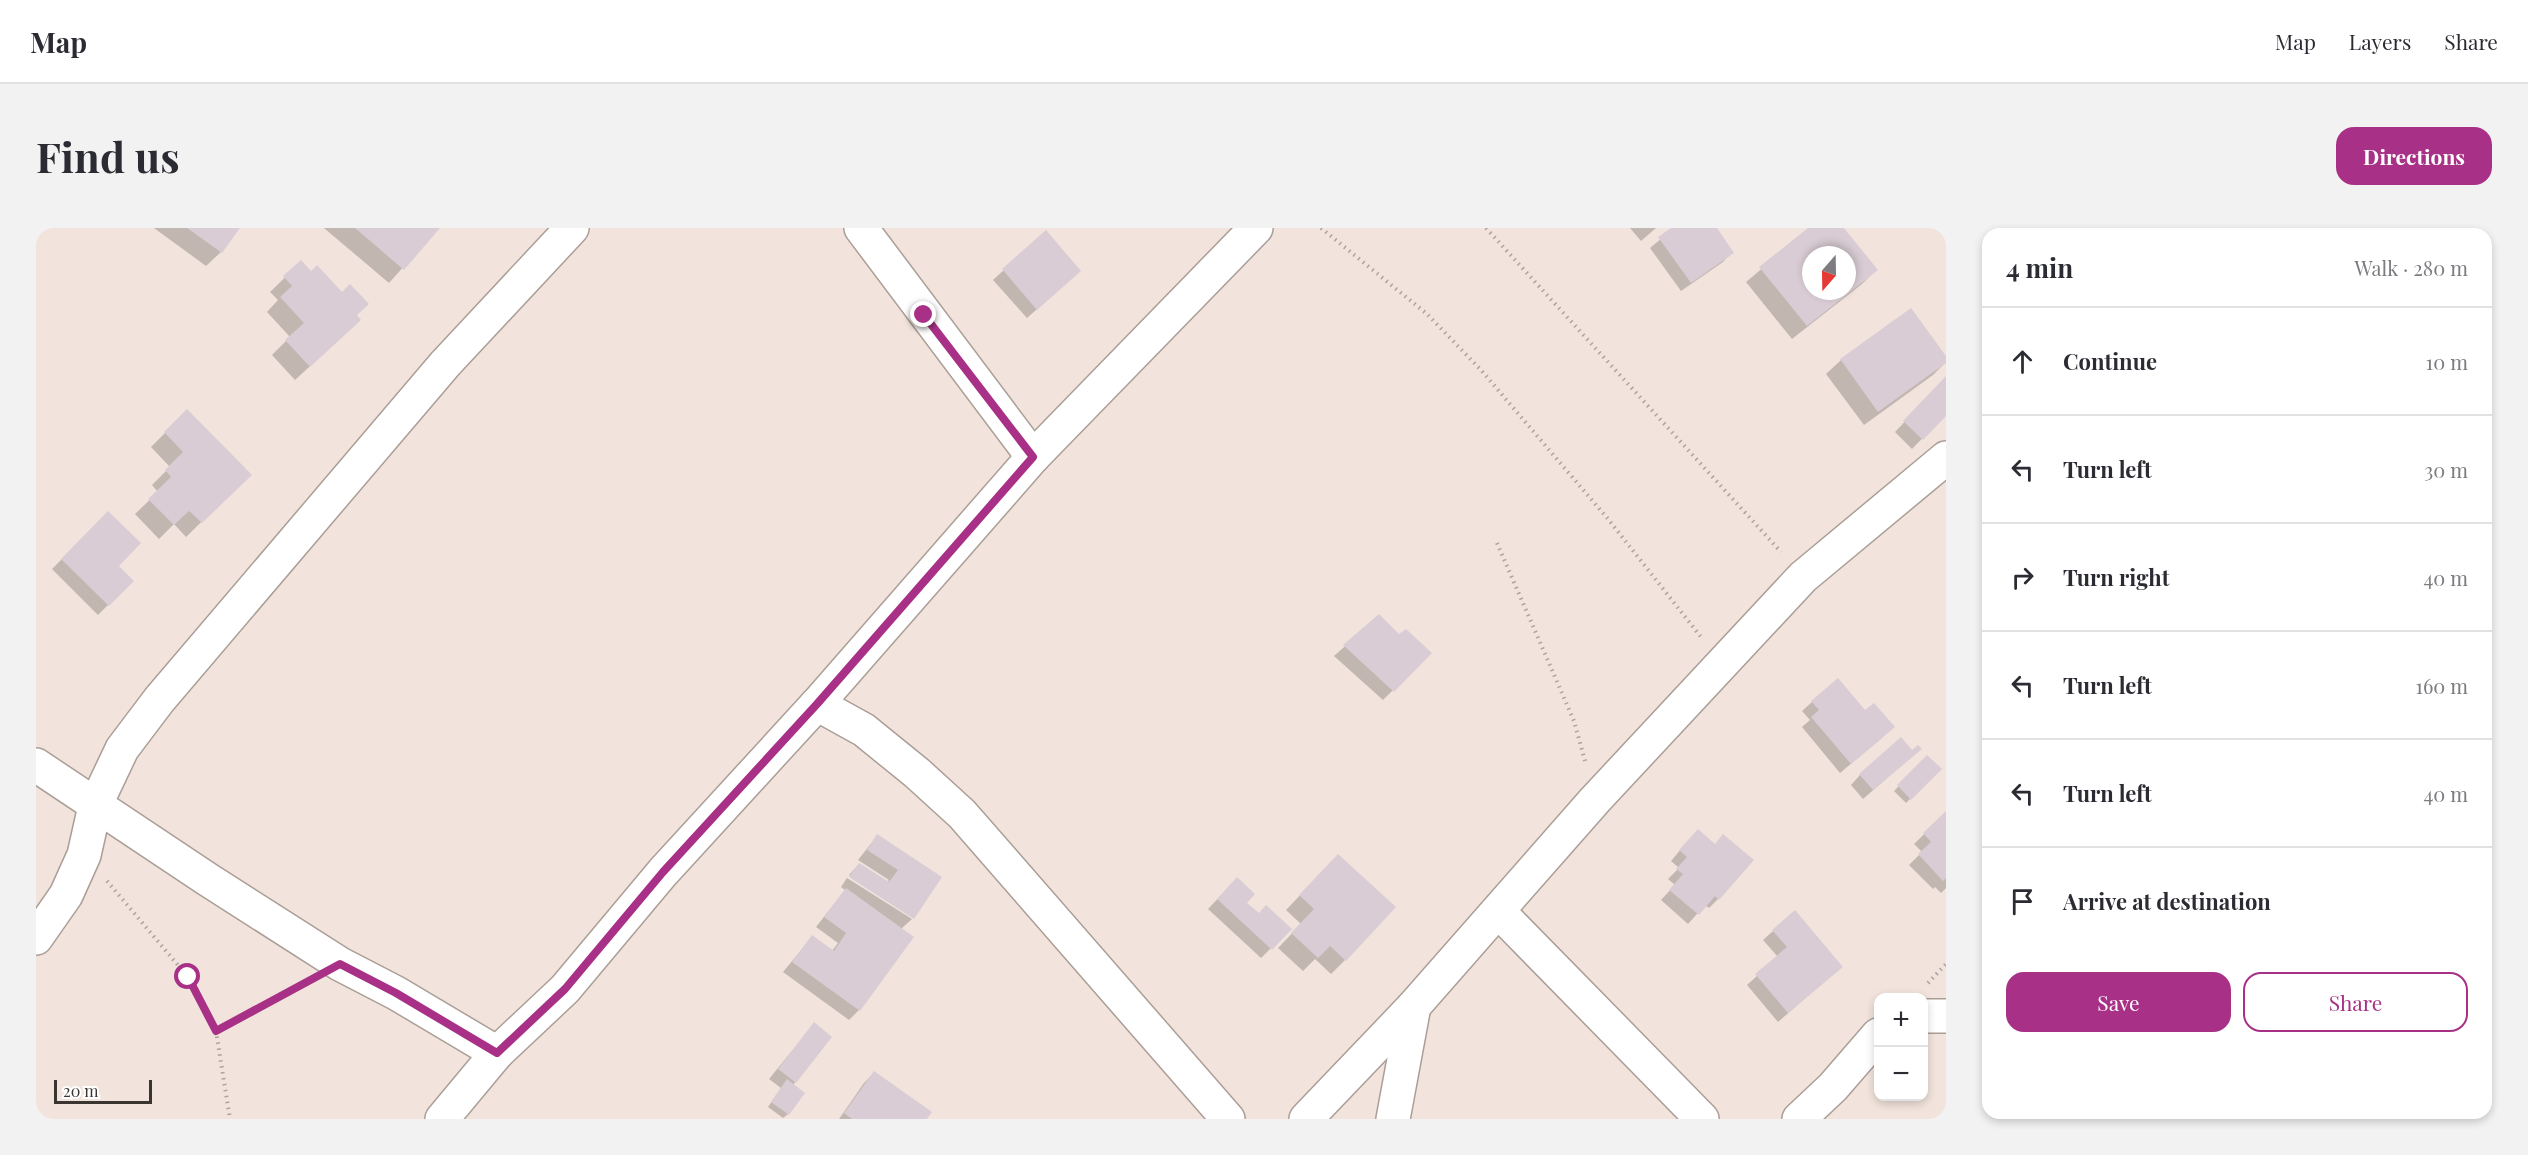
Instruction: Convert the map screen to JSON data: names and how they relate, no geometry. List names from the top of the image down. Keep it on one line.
{"scale_bar":"20 m","north":"bottom","page":{"header":"Map","nav":["Map","Layers","Share"],"buttons":["Directions",["Save","Share"]],"title":"Find us","heading":["4 min","Walk · 280 m"],"list":[["Continue","10 m"],["Turn left","30 m"],["Turn right","40 m"],["Turn left","160 m"],["Turn left","40 m"],"Arrive at destination"],"map_buttons":["+","−"],"scale":"20 m"}}
